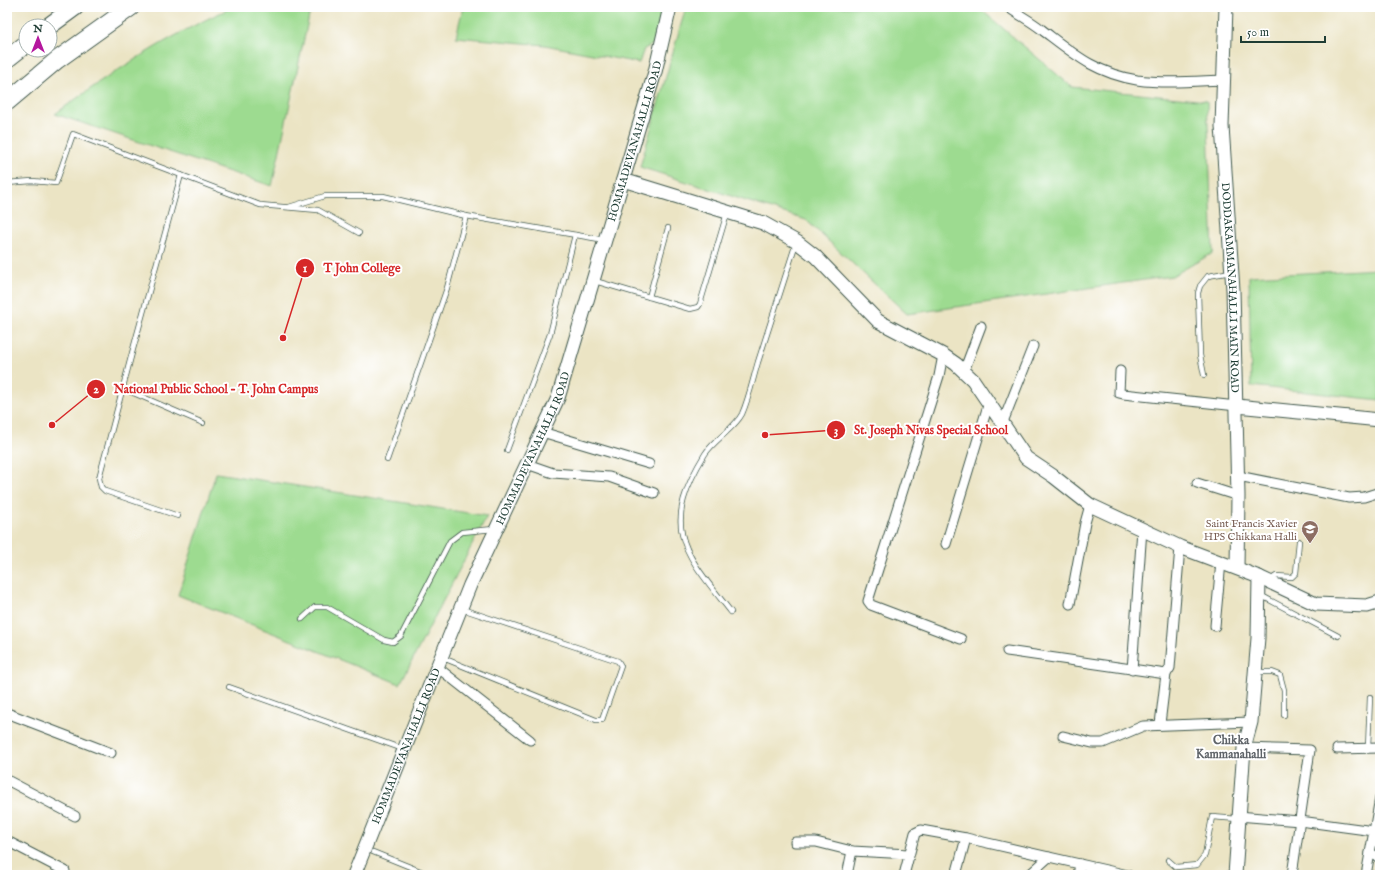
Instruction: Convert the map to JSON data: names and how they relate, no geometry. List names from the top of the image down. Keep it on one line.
{"streets":{"street":["HOMMADEVANAHALLI ROAD","DODDAKAMMANAHALLI MAIN ROAD"]},"districts":["Chikka Kammanahalli"],"places":{"other":["T John College","National Public School - T. John Campus","St. Joseph Nivas Special School"],"school or university":["Saint Francis Xavier HPS Chikkana Halli"]},"scale_bar":"50 m","north":"top"}
